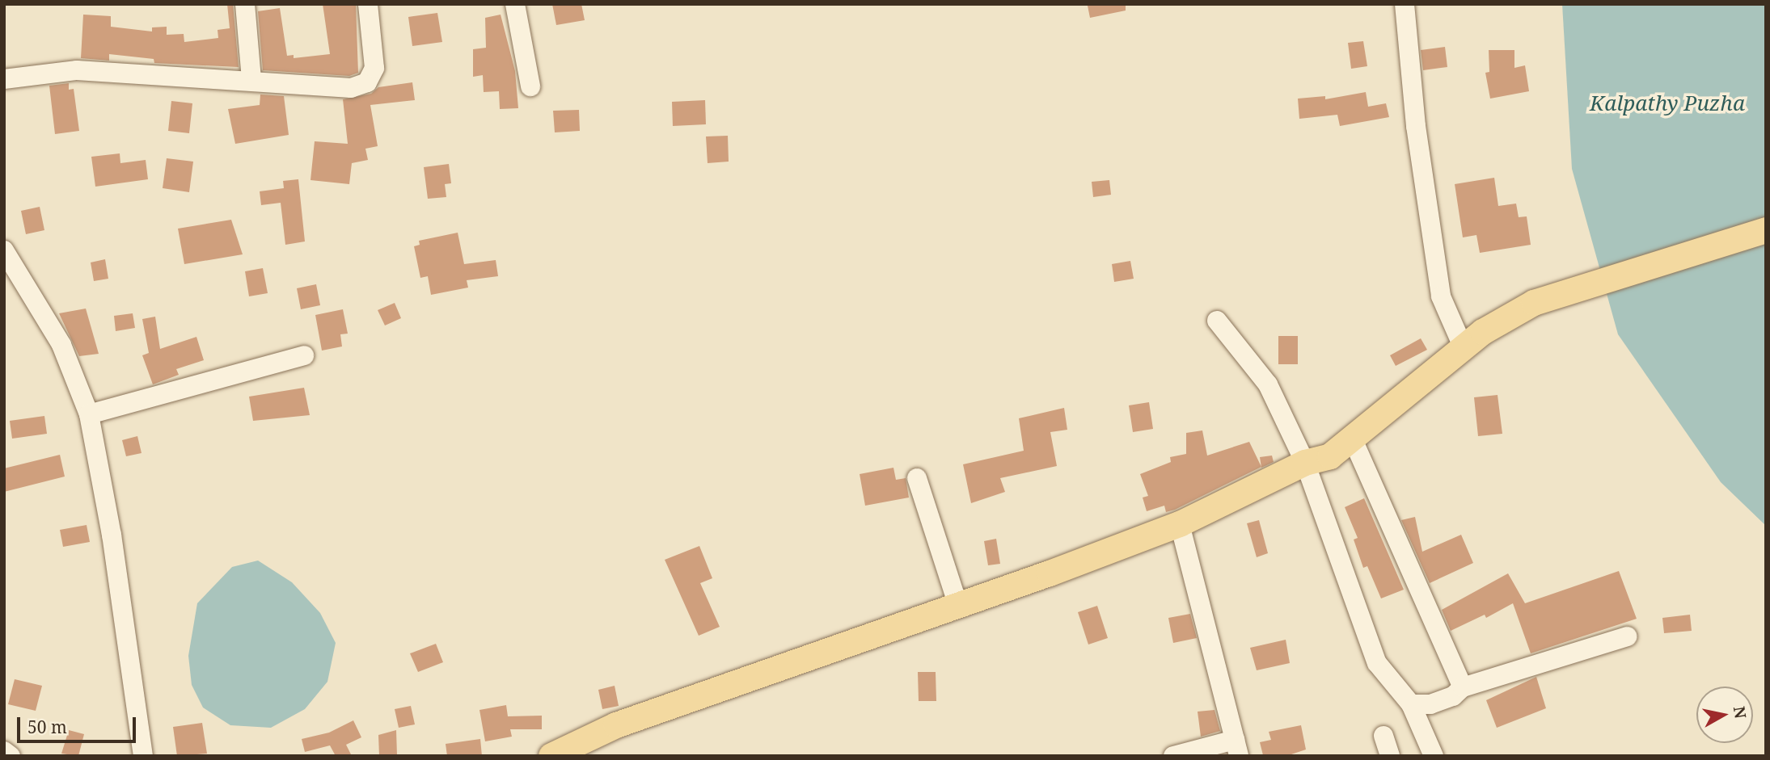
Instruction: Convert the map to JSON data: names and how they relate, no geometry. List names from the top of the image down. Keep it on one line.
{"water":["Kalpathy Puzha"],"scale_bar":"50 m","north":"right"}
